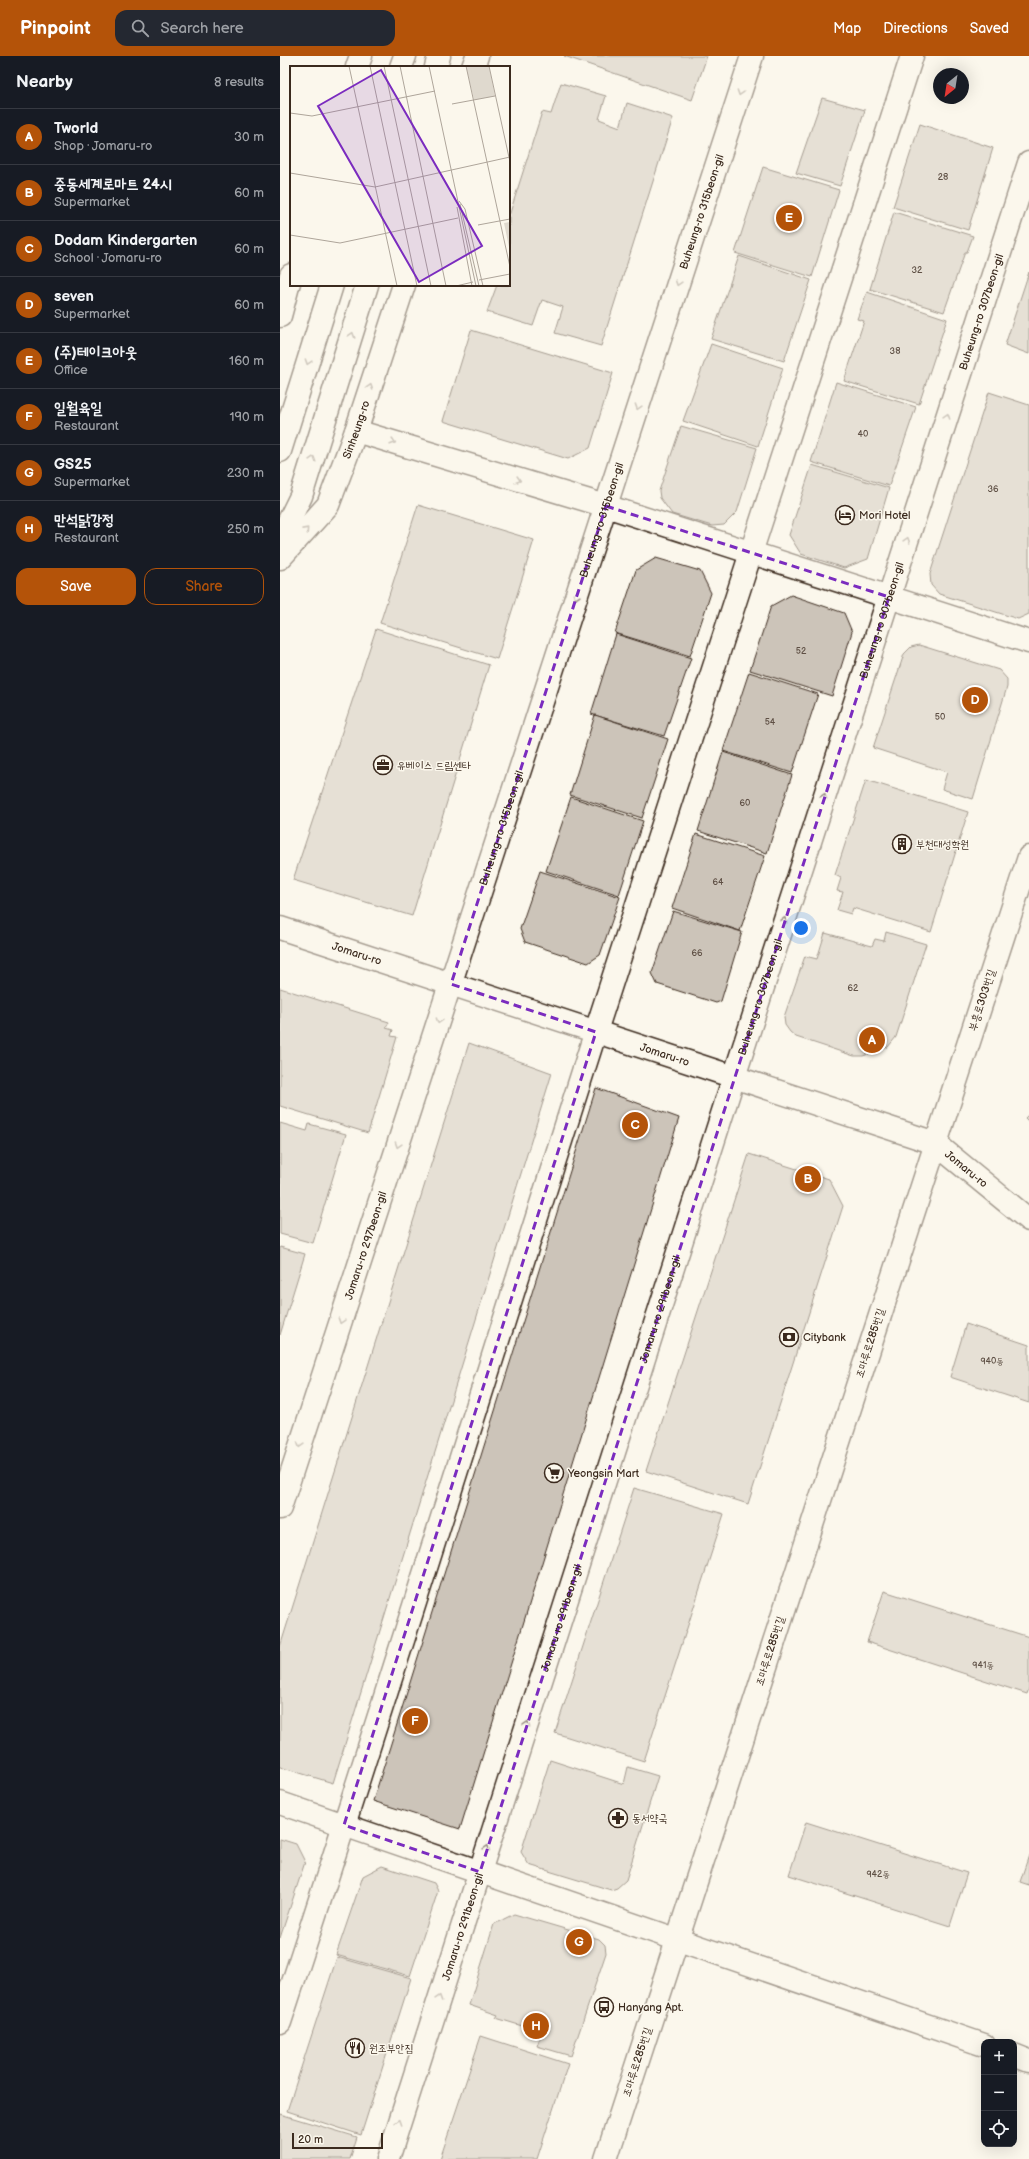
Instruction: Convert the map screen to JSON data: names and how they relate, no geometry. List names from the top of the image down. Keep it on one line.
{"streets":{"street":["Buheung-ro 315beon-gil","Buheung-ro 307beon-gil","Sinheung-ro","Jomaru-ro","부흥로303번길","Jomaru-ro 297beon-gil","Jomaru-ro 291beon-gil","조마루로285번길"]},"crossings":[["Buheung-ro 315beon-gil","Jomaru-ro"],["Buheung-ro 315beon-gil","Jomaru-ro 297beon-gil"],["Buheung-ro 307beon-gil","Jomaru-ro"],["Buheung-ro 307beon-gil","Jomaru-ro 291beon-gil"],["Jomaru-ro","부흥로303번길"],["Jomaru-ro","Jomaru-ro 297beon-gil"],["Jomaru-ro","Jomaru-ro 291beon-gil"],["Jomaru-ro","조마루로285번길"],["부흥로303번길","조마루로285번길"]],"places":{"hotel":["Mori Hotel"],"office":["유베이스 드림센타"],"building":["부천대성학원"],"bank":["Citybank"],"supermarket":["Yeongsin Mart"],"pharmacy":["동서약국"],"bus stop":["Hanyang Apt."],"restaurant":["원조부안집"]},"house_numbers":["28","32","38","40","36","52","50","54","60","64","66","62","940동","941동","942동"],"scale_bar":"20 m","north":"bottom left","page":{"header":"Pinpoint","search":"Search here","nav":["Map","Directions","Saved"],"heading":["Nearby","8 results"],"list":[{"mark":"A","name":"Tworld","note":"Shop · Jomaru-ro","value":"30 m"},{"mark":"B","name":"중동세계로마트 24시","note":"Supermarket","value":"60 m"},{"mark":"C","name":"Dodam Kindergarten","note":"School · Jomaru-ro","value":"60 m"},{"mark":"D","name":"seven","note":"Supermarket","value":"60 m"},{"mark":"E","name":"(주)테이크아웃","note":"Office","value":"160 m"},{"mark":"F","name":"일월육일","note":"Restaurant","value":"190 m"},{"mark":"G","name":"GS25","note":"Supermarket","value":"230 m"},{"mark":"H","name":"만석닭강정","note":"Restaurant","value":"250 m"}],"pins":["E","D","A","C","B","F","G","H"],"buttons":["Save","Share"],"map_buttons":["+","−"],"scale":"20 m"}}
